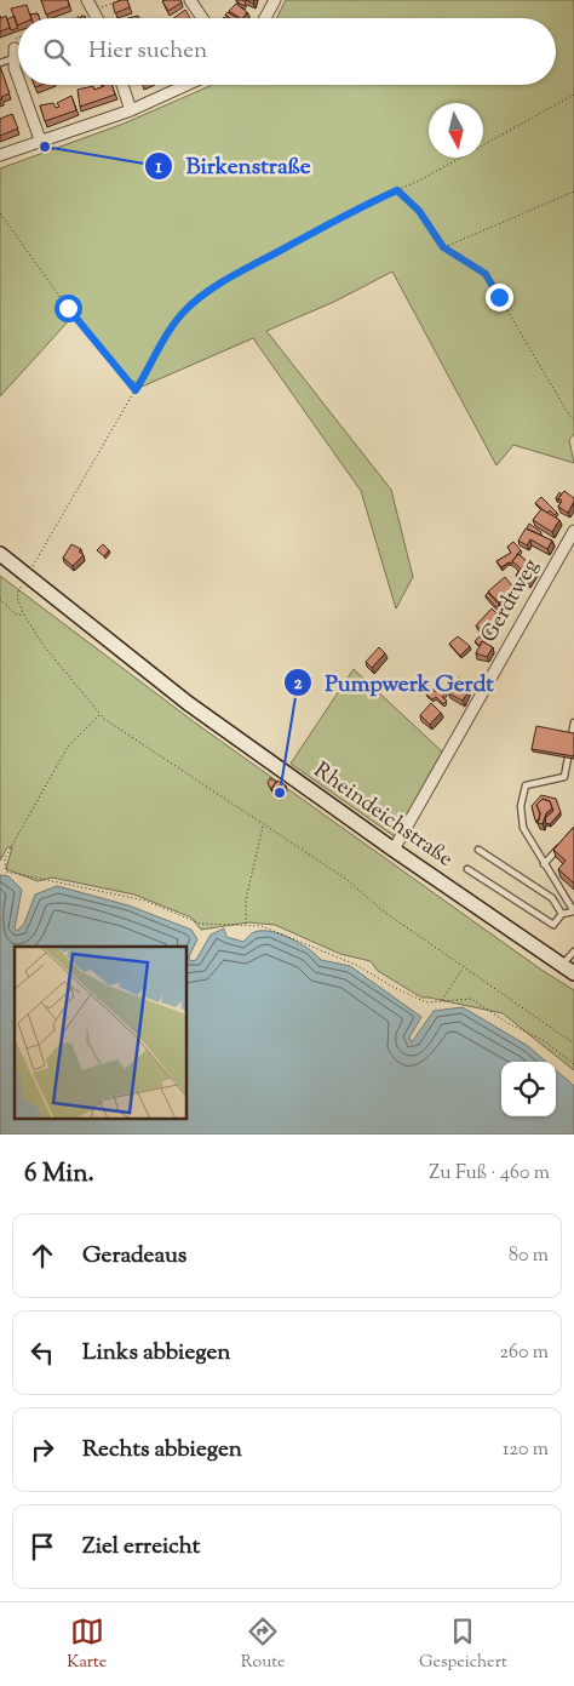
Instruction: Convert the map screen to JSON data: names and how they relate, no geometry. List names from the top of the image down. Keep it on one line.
{"streets":{"main road":["Rheindeichstraße"],"street":["Gerdtweg"]},"crossings":[["Gerdtweg","Rheindeichstraße"]],"places":["Birkenstraße","Pumpwerk Gerdt"],"north":"bottom","page":{"search":"Hier suchen","heading":["6 Min.","Zu Fuß · 460 m"],"list":[["Geradeaus","80 m"],["Links abbiegen","260 m"],["Rechts abbiegen","120 m"],"Ziel erreicht"],"nav":["Karte","Route","Gespeichert"]}}
